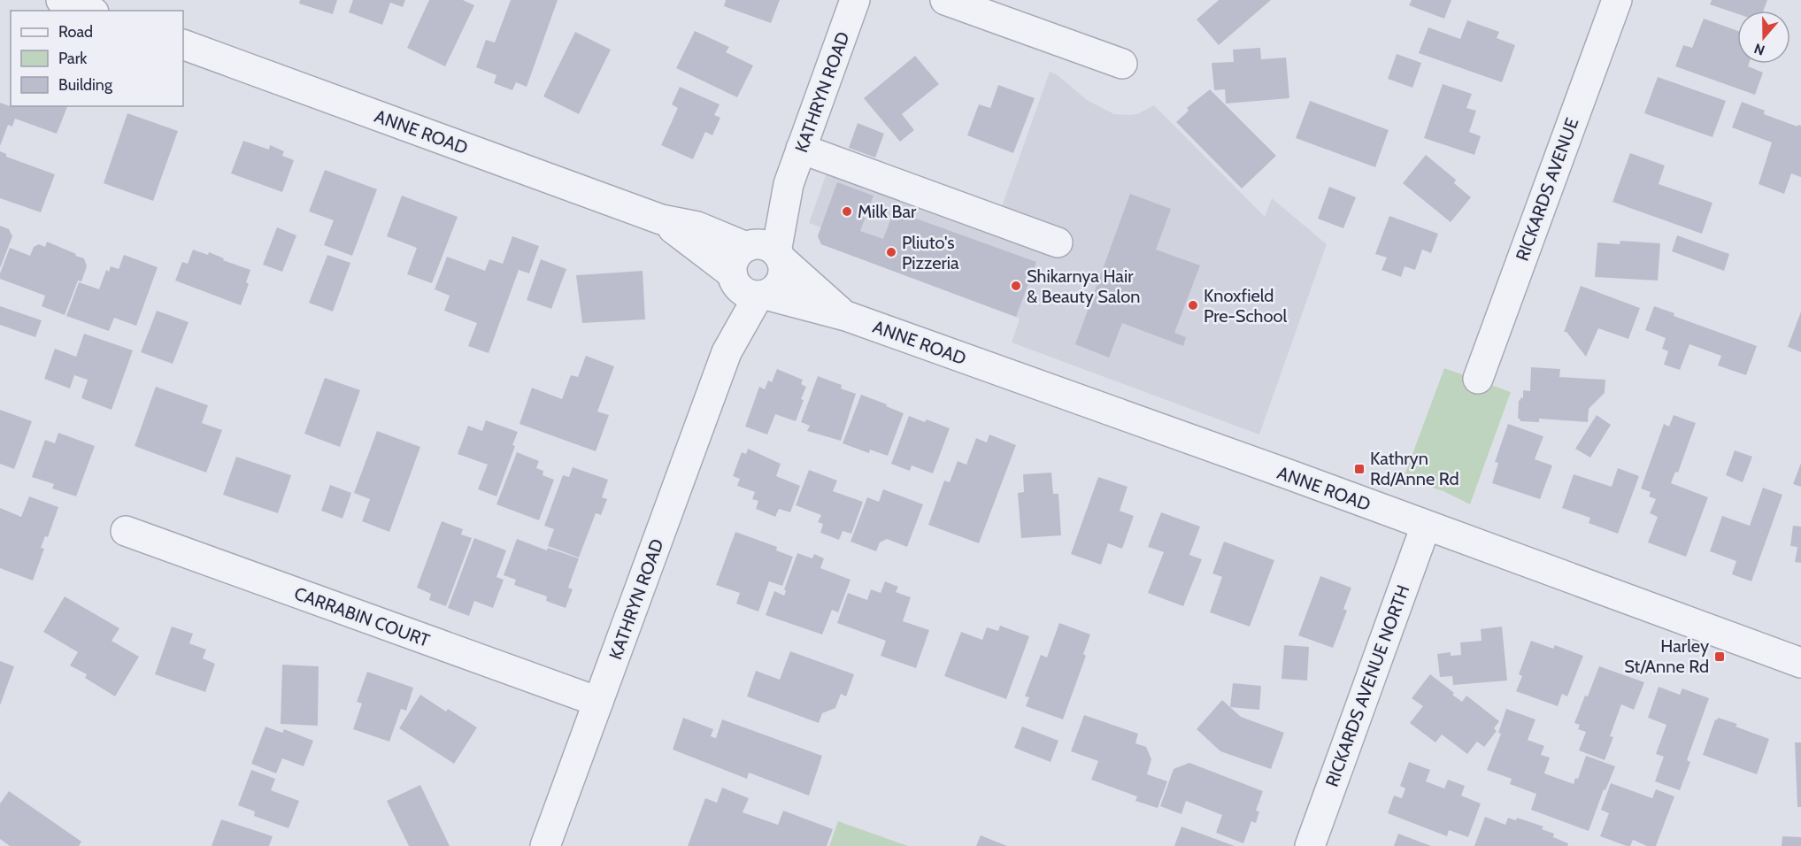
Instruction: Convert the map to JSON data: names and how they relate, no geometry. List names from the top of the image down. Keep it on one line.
{"streets":{"street":["KATHRYN ROAD","ANNE ROAD","RICKARDS AVENUE","CARRABIN COURT","RICKARDS AVENUE NORTH"]},"crossings":[["KATHRYN ROAD","ANNE ROAD"],["KATHRYN ROAD","CARRABIN COURT"],["ANNE ROAD","RICKARDS AVENUE NORTH"]],"places":{"other":["Milk Bar","Pliuto's Pizzeria","Shikarnya Hair & Beauty Salon","Knoxfield Pre-School"],"transit":["Kathryn Rd/Anne Rd","Harley St/Anne Rd"]},"legend":["Road","Park","Building"],"north":"bottom"}
